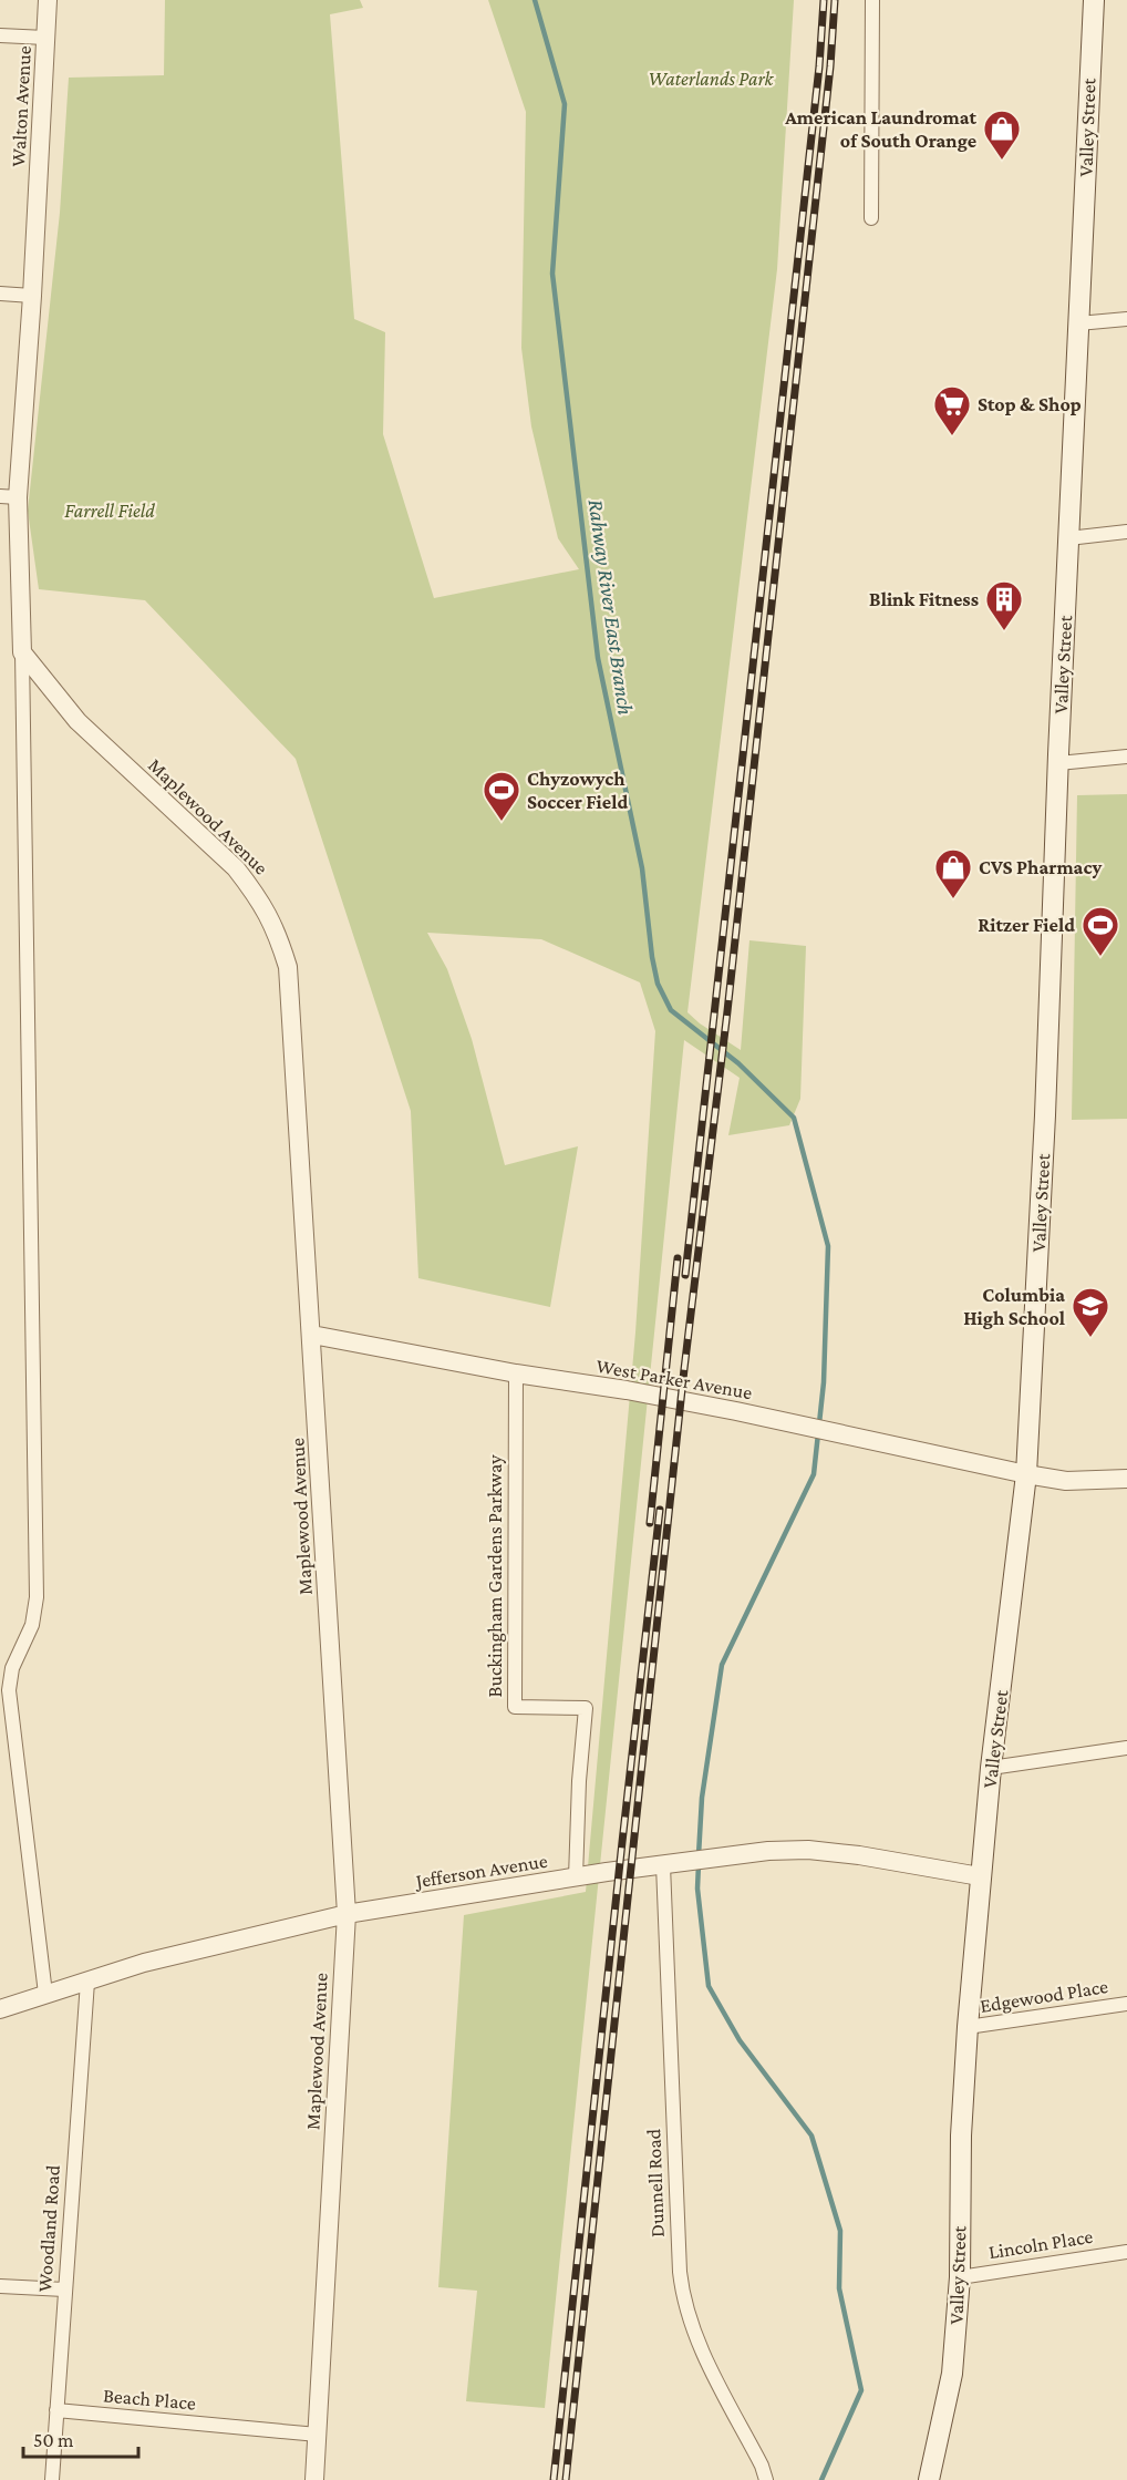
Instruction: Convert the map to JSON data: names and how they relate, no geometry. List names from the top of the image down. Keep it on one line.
{"streets":{"main road":["Valley Street"],"street":["Walton Avenue","Maplewood Avenue","West Parker Avenue","Buckingham Gardens Parkway","Jefferson Avenue","Edgewood Place","Dunnell Road","Woodland Road","Lincoln Place","Beach Place"]},"crossings":[["Walton Avenue","Maplewood Avenue"],["Valley Street","West Parker Avenue"],["Valley Street","Jefferson Avenue"],["Valley Street","Edgewood Place"],["Valley Street","Lincoln Place"],["Maplewood Avenue","West Parker Avenue"],["Maplewood Avenue","Jefferson Avenue"],["Maplewood Avenue","Beach Place"],["West Parker Avenue","Buckingham Gardens Parkway"],["Buckingham Gardens Parkway","Jefferson Avenue"],["Jefferson Avenue","Dunnell Road"],["Jefferson Avenue","Woodland Road"],["Woodland Road","Beach Place"]],"water":["Rahway River East Branch"],"parks":["Waterlands Park","Farrell Field"],"places":{"shop":["American Laundromat of South Orange","CVS Pharmacy"],"supermarket":["Stop & Shop"],"building":["Blink Fitness"],"sports":["Chyzowych Soccer Field","Ritzer Field"],"school or university":["Columbia High School"]},"scale_bar":"50 m"}
